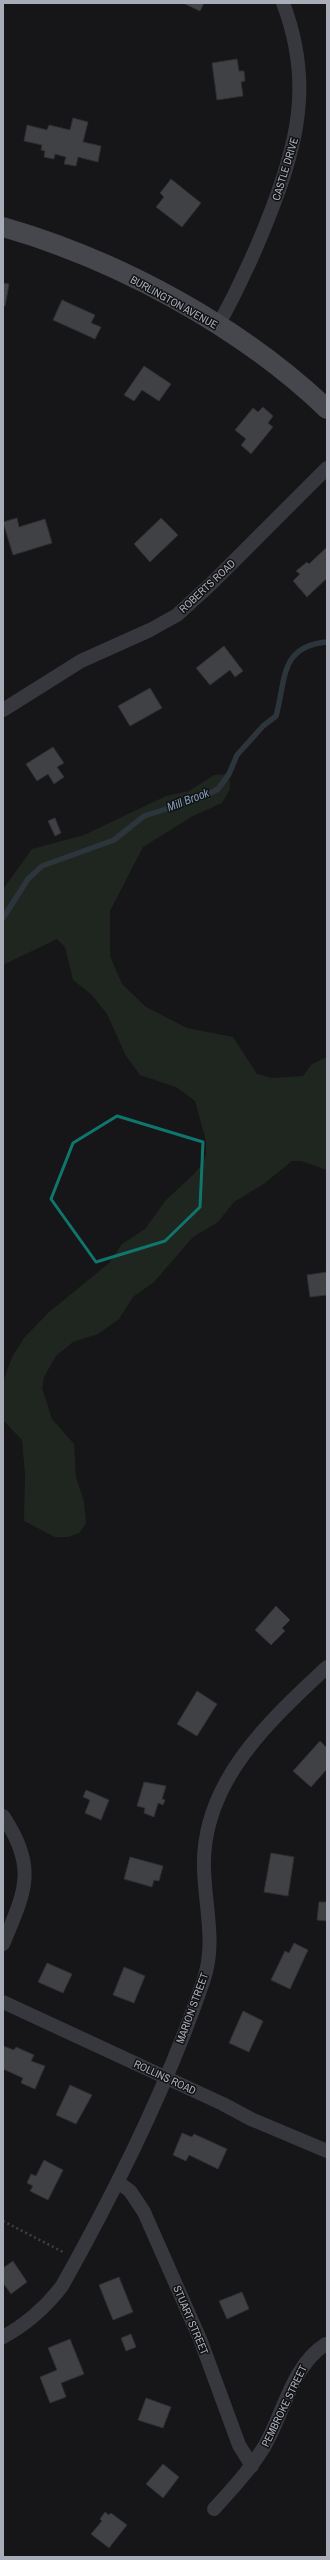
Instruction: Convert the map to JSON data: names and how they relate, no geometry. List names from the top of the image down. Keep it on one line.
{"streets":{"main road":["BURLINGTON AVENUE"],"street":["CASTLE DRIVE","ROBERTS ROAD","MARION STREET","ROLLINS ROAD","STUART STREET","PEMBROKE STREET"]},"crossings":[["CASTLE DRIVE","BURLINGTON AVENUE"],["MARION STREET","ROLLINS ROAD"],["MARION STREET","STUART STREET"],["STUART STREET","PEMBROKE STREET"]],"water":["Mill Brook"]}
